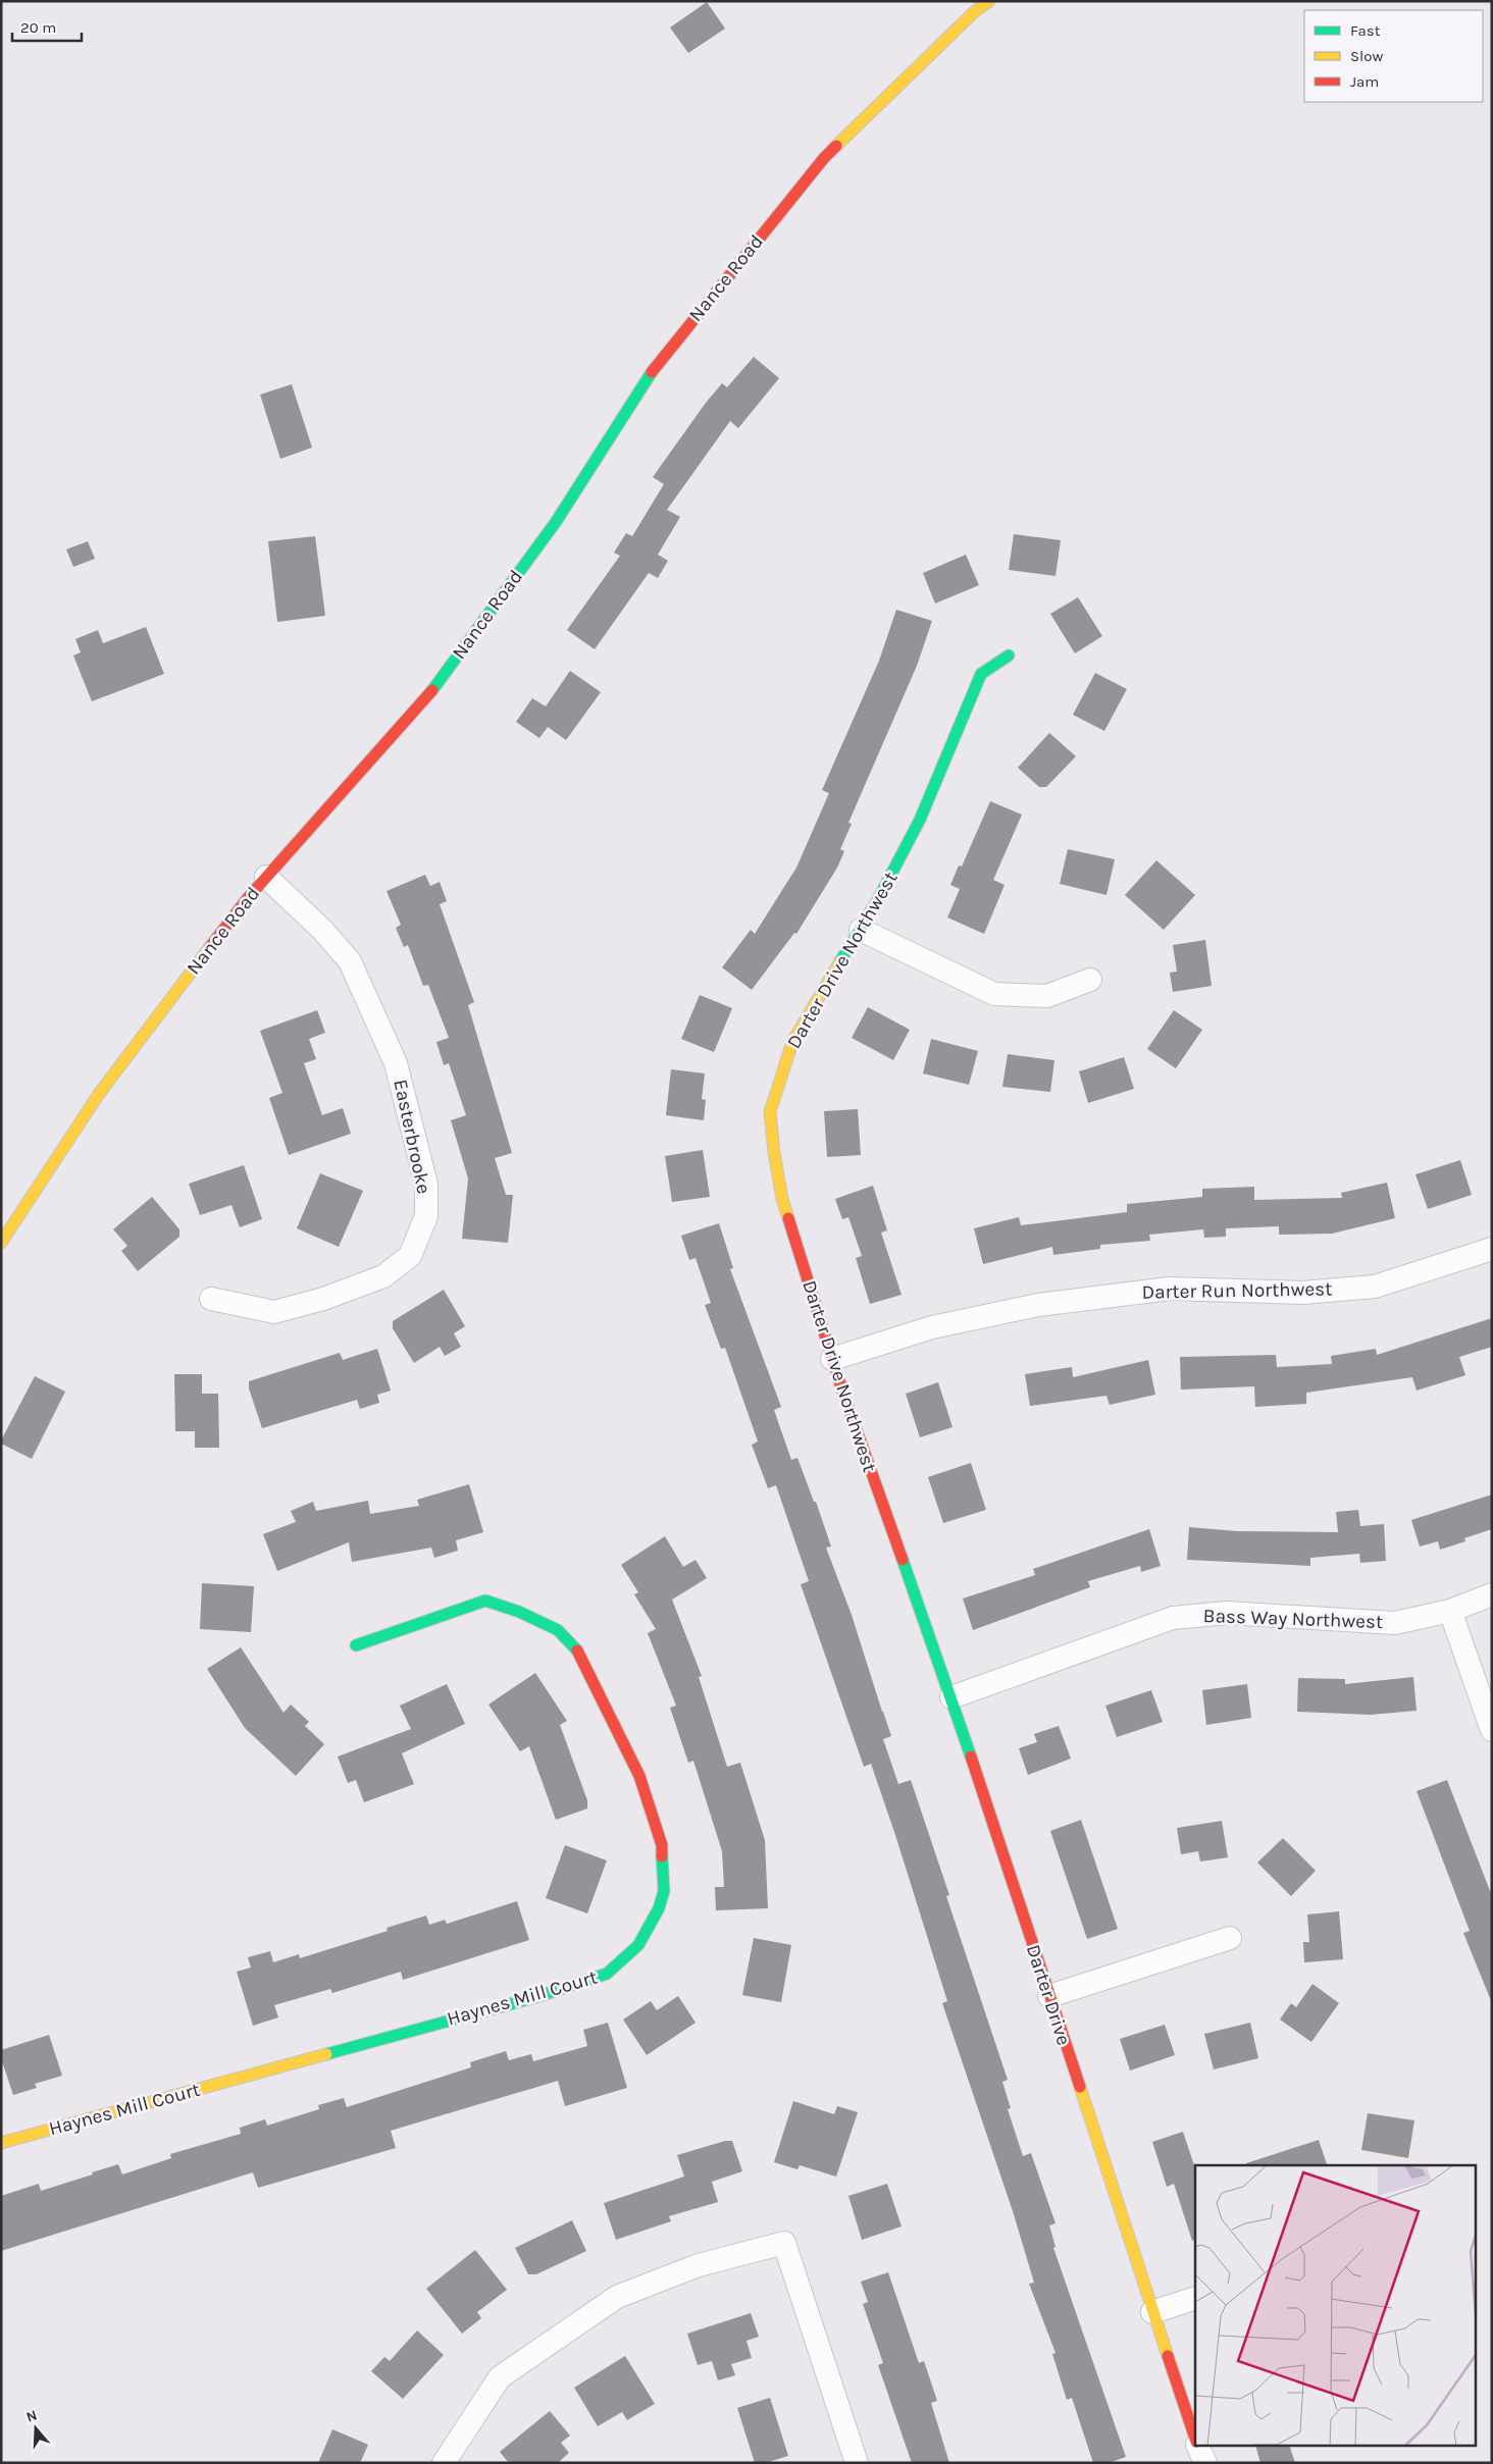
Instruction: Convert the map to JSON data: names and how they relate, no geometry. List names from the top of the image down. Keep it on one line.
{"streets":{"street":["Nance Road","Darter Drive Northwest","Easterbrooke","Darter Run Northwest","Bass Way Northwest","Darter Drive","Haynes Mill Court"]},"crossings":[["Nance Road","Easterbrooke"],["Darter Drive Northwest","Darter Run Northwest"],["Darter Drive Northwest","Darter Drive"],["Bass Way Northwest","Darter Drive"]],"legend":["Fast","Slow","Jam"],"scale_bar":"20 m","north":"top"}
